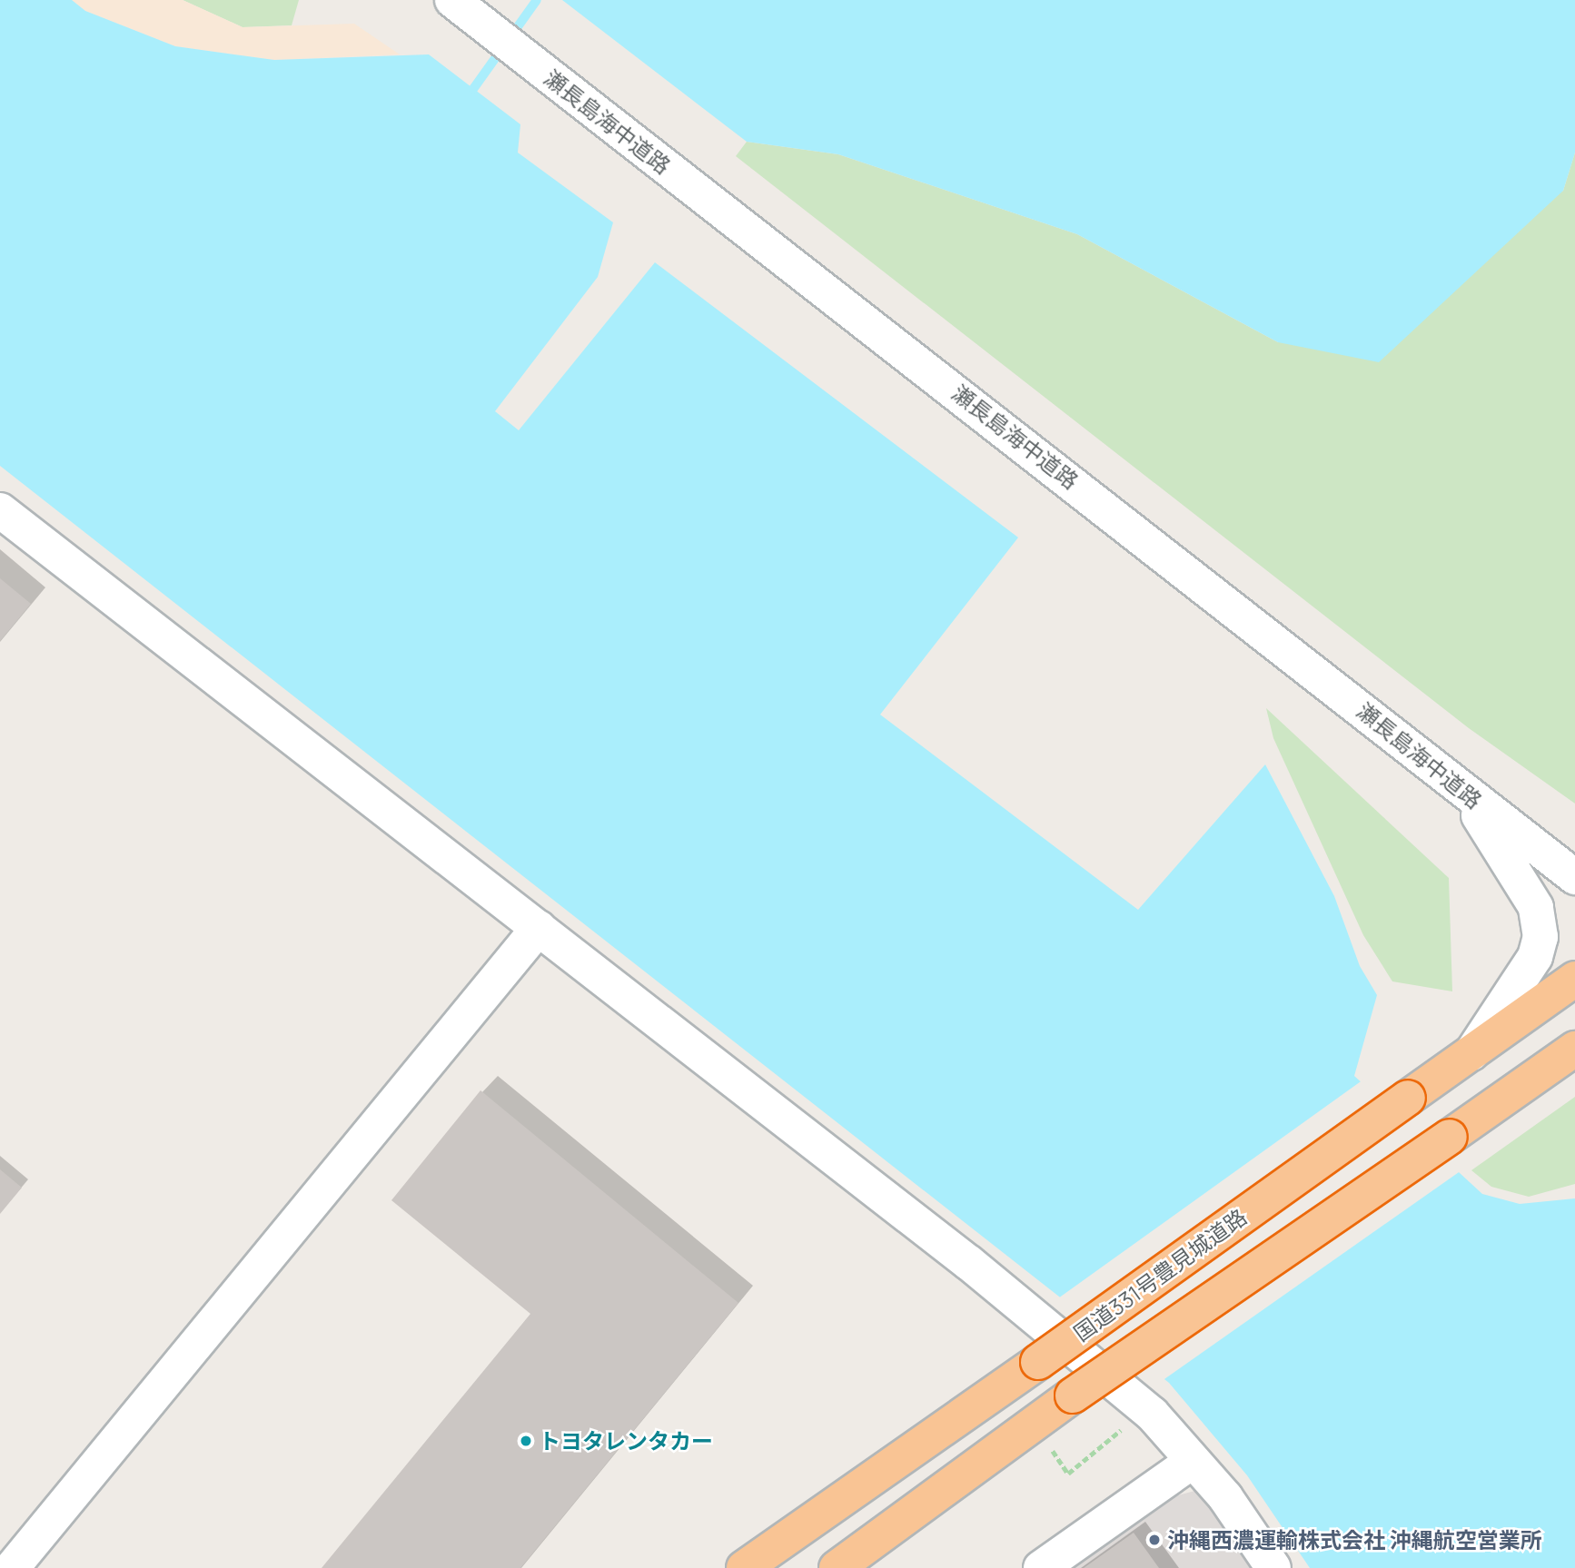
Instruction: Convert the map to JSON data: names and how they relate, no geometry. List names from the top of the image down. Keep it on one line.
{"streets":{"highway":["国道331号豊見城道路"],"street":["瀬長島海中道路"]},"places":["トヨタレンタカー","沖縄西濃運輸株式会社 沖縄航空営業所"]}
